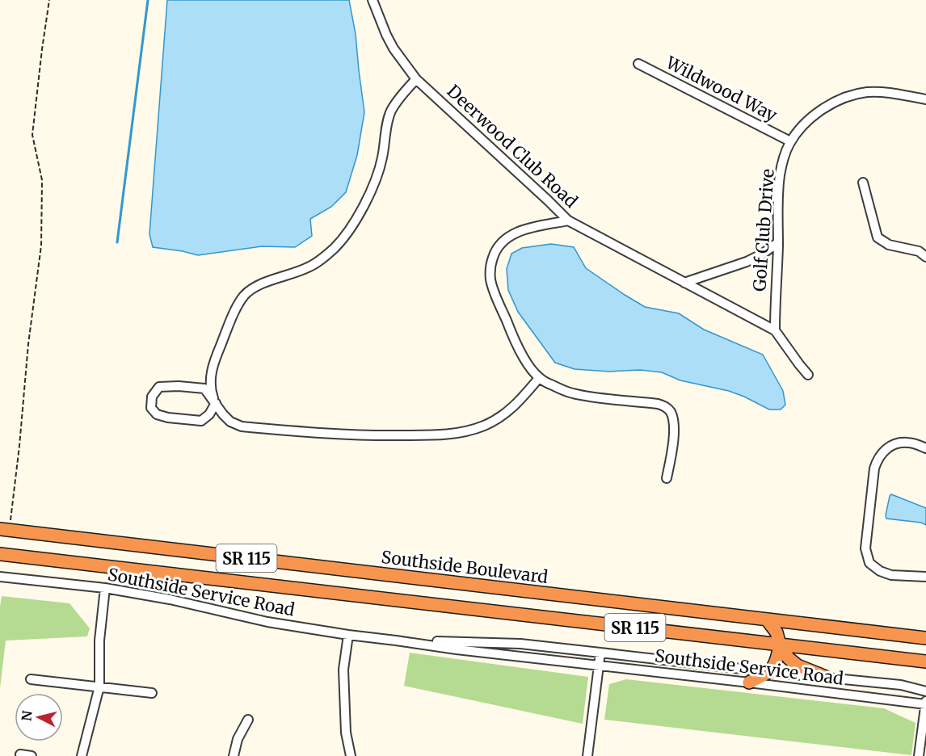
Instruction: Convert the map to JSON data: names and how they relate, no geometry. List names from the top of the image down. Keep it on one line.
{"streets":{"highway":["SR 115","Southside Boulevard"],"street":["Wildwood Way","Deerwood Club Road","Golf Club Drive","Southside Service Road"]},"crossings":[["Wildwood Way","Golf Club Drive"],["Deerwood Club Road","Golf Club Drive"]],"north":"left"}
